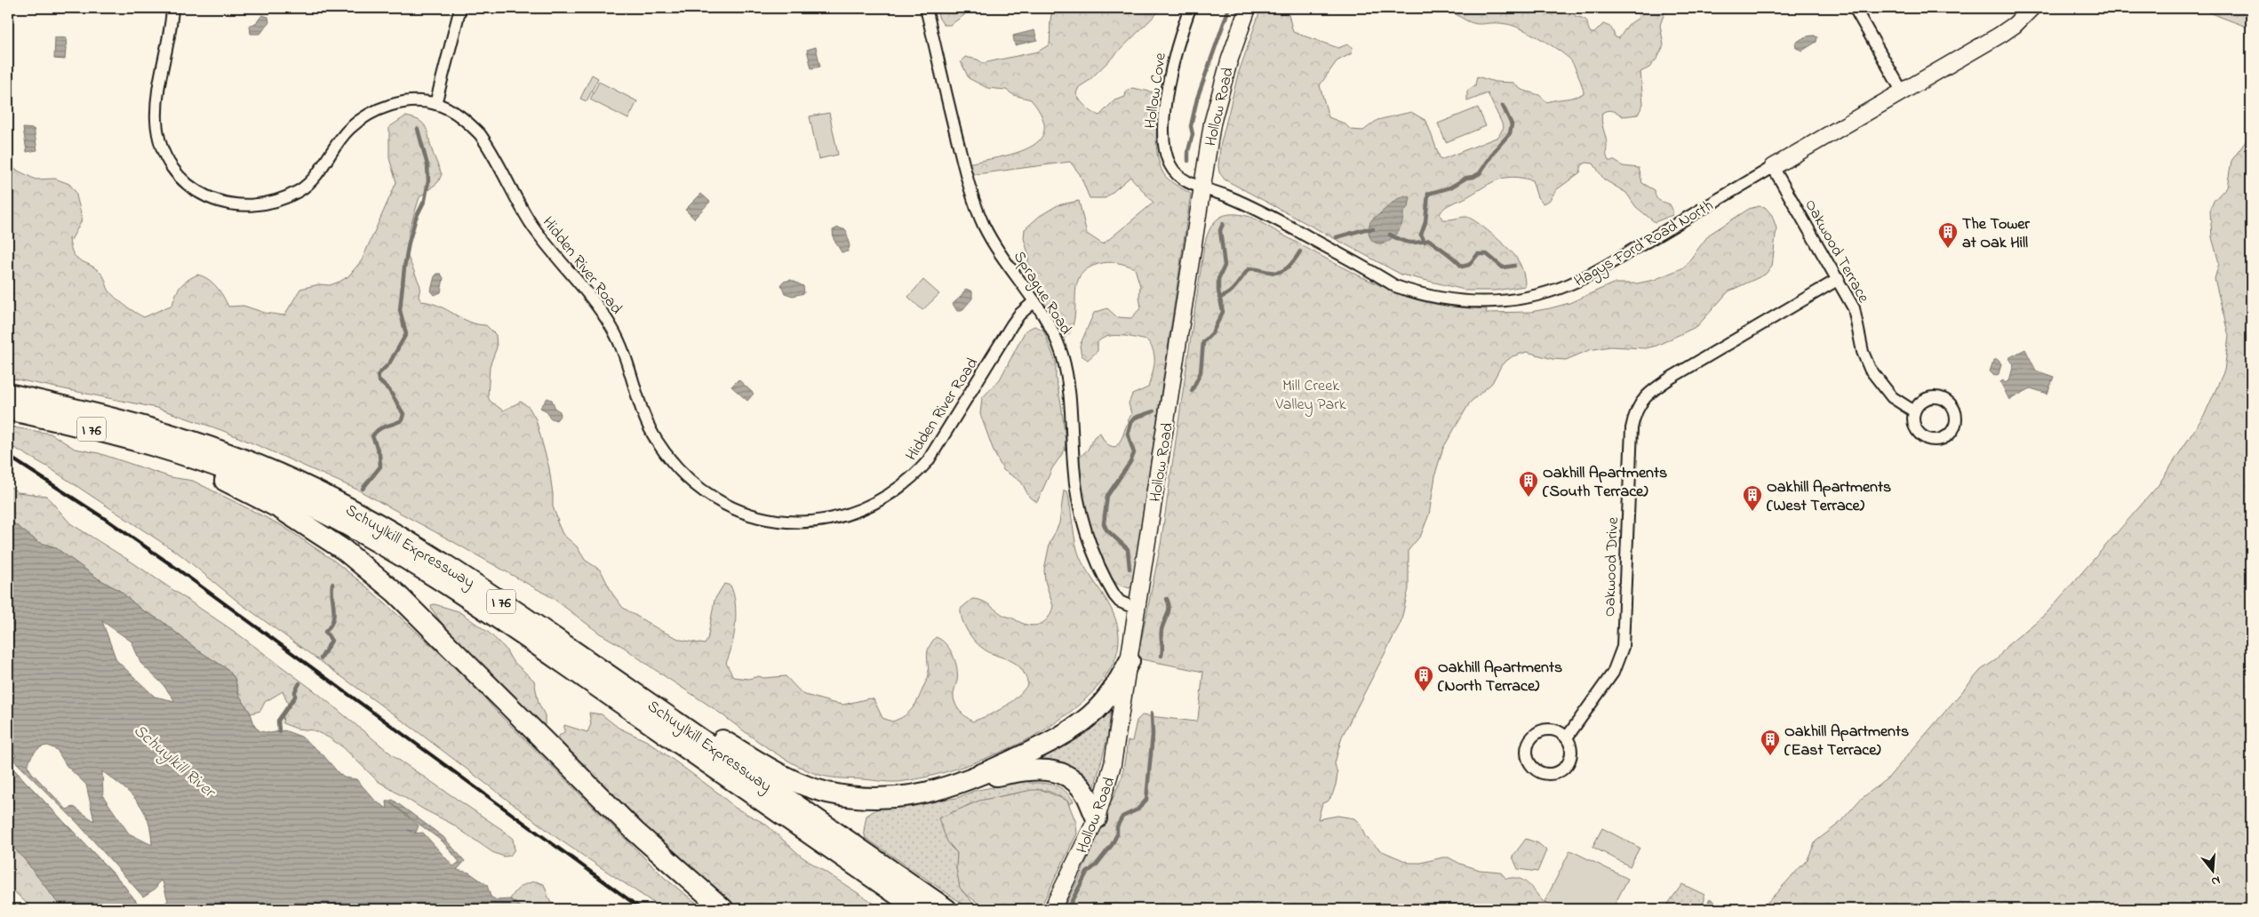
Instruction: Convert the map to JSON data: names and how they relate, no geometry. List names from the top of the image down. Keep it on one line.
{"streets":{"highway":["I 76","Schuylkill Expressway"],"main road":["Hollow Road","Hagys Ford Road North"],"street":["Hollow Cove","Oakwood Terrace","Hidden River Road","Sprague Road","Oakwood Drive"]},"crossings":[["Hollow Cove","Hollow Road"],["Hollow Cove","Hagys Ford Road North"],["Hollow Road","Hagys Ford Road North"],["Hollow Road","Sprague Road"],["Hagys Ford Road North","Oakwood Terrace"],["Oakwood Terrace","Oakwood Drive"],["Hidden River Road","Sprague Road"]],"water":["Schuylkill River"],"parks":["Mill Creek Valley Park"],"places":{"building":["The Tower at Oak Hill","Oakhill Apartments (South Terrace)","Oakhill Apartments (West Terrace)","Oakhill Apartments (North Terrace)","Oakhill Apartments (East Terrace)"]},"north":"bottom"}
